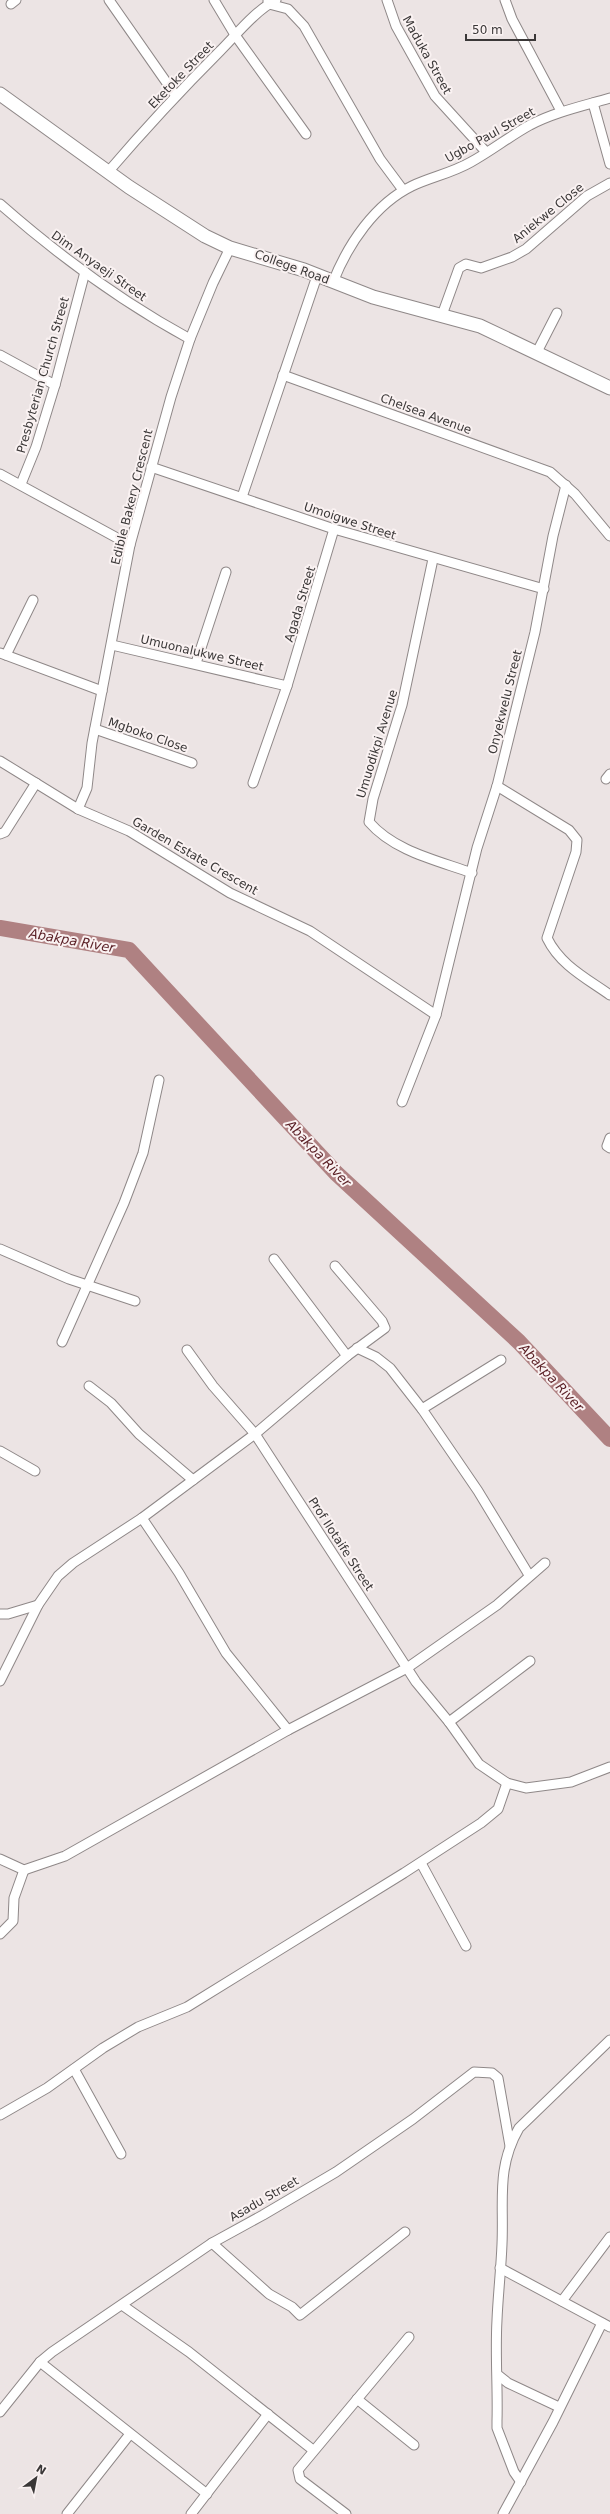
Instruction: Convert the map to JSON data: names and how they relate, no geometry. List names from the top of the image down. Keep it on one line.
{"streets":{"main road":["College Road"],"street":["Maduka Street","Eketoke Street","Ugbo Paul Street","Aniekwe Close","Dim Anyaeji Street","Presbyterian Church Street","Chelsea Avenue","Edible Bakery Crescent","Umoigwe Street","Agada Street","Umuonalukwe Street","Onyekwelu Street","Mgboko Close","Umuodikpi Avenue","Garden Estate Crescent","Prof Ilotaife Street","Asadu Street"]},"crossings":[["Maduka Street","Ugbo Paul Street"],["Eketoke Street","College Road"],["Ugbo Paul Street","College Road"],["Aniekwe Close","College Road"],["Dim Anyaeji Street","Presbyterian Church Street"],["Dim Anyaeji Street","Edible Bakery Crescent"],["College Road","Edible Bakery Crescent"],["Chelsea Avenue","Onyekwelu Street"],["Edible Bakery Crescent","Umoigwe Street"],["Edible Bakery Crescent","Umuonalukwe Street"],["Edible Bakery Crescent","Mgboko Close"],["Edible Bakery Crescent","Garden Estate Crescent"],["Umoigwe Street","Agada Street"],["Umoigwe Street","Onyekwelu Street"],["Umoigwe Street","Umuodikpi Avenue"],["Agada Street","Umuonalukwe Street"],["Onyekwelu Street","Umuodikpi Avenue"],["Onyekwelu Street","Garden Estate Crescent"]],"water":["Abakpa River"],"scale_bar":"50 m","north":"top right"}
